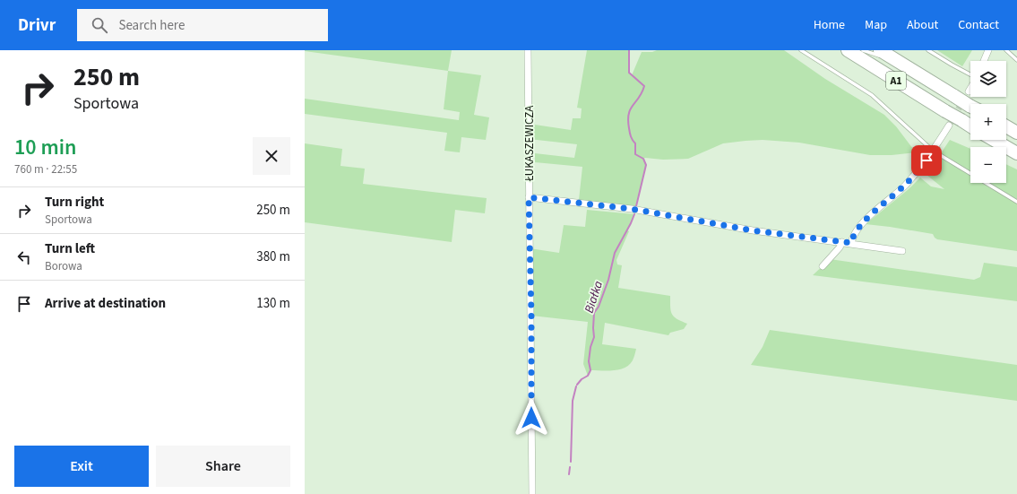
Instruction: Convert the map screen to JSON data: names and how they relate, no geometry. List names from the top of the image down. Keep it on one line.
{"streets":{"highway":["A1"],"street":["ŁUKASZEWICZA"]},"water":["Białka"],"page":{"header":"Drivr","search":"Search here","nav":["Home","Map","About","Contact"],"turn":["250 m","Sportowa"],"map_buttons":["+","−"],"heading":["10 min","760 m · 22:55"],"list":[{"name":"Turn right","note":"Sportowa","value":"250 m"},{"name":"Turn left","note":"Borowa","value":"380 m"},{"name":"Arrive at destination","value":"130 m"}],"buttons":["Exit","Share"]}}
